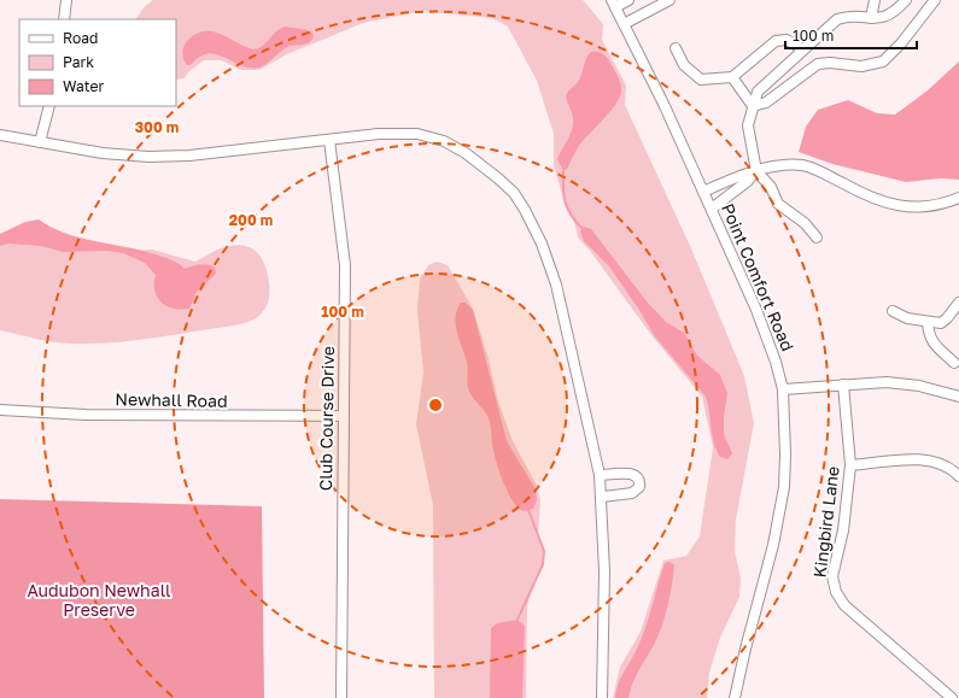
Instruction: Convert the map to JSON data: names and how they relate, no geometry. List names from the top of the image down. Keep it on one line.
{"streets":{"street":["Point Comfort Road","Newhall Road","Club Course Drive","Kingbird Lane"]},"crossings":[["Newhall Road","Club Course Drive"]],"parks":["Audubon Newhall Preserve"],"legend":["Road","Park","Water"],"scale_bar":"100 m","rings":["300 m","200 m","100 m"]}
